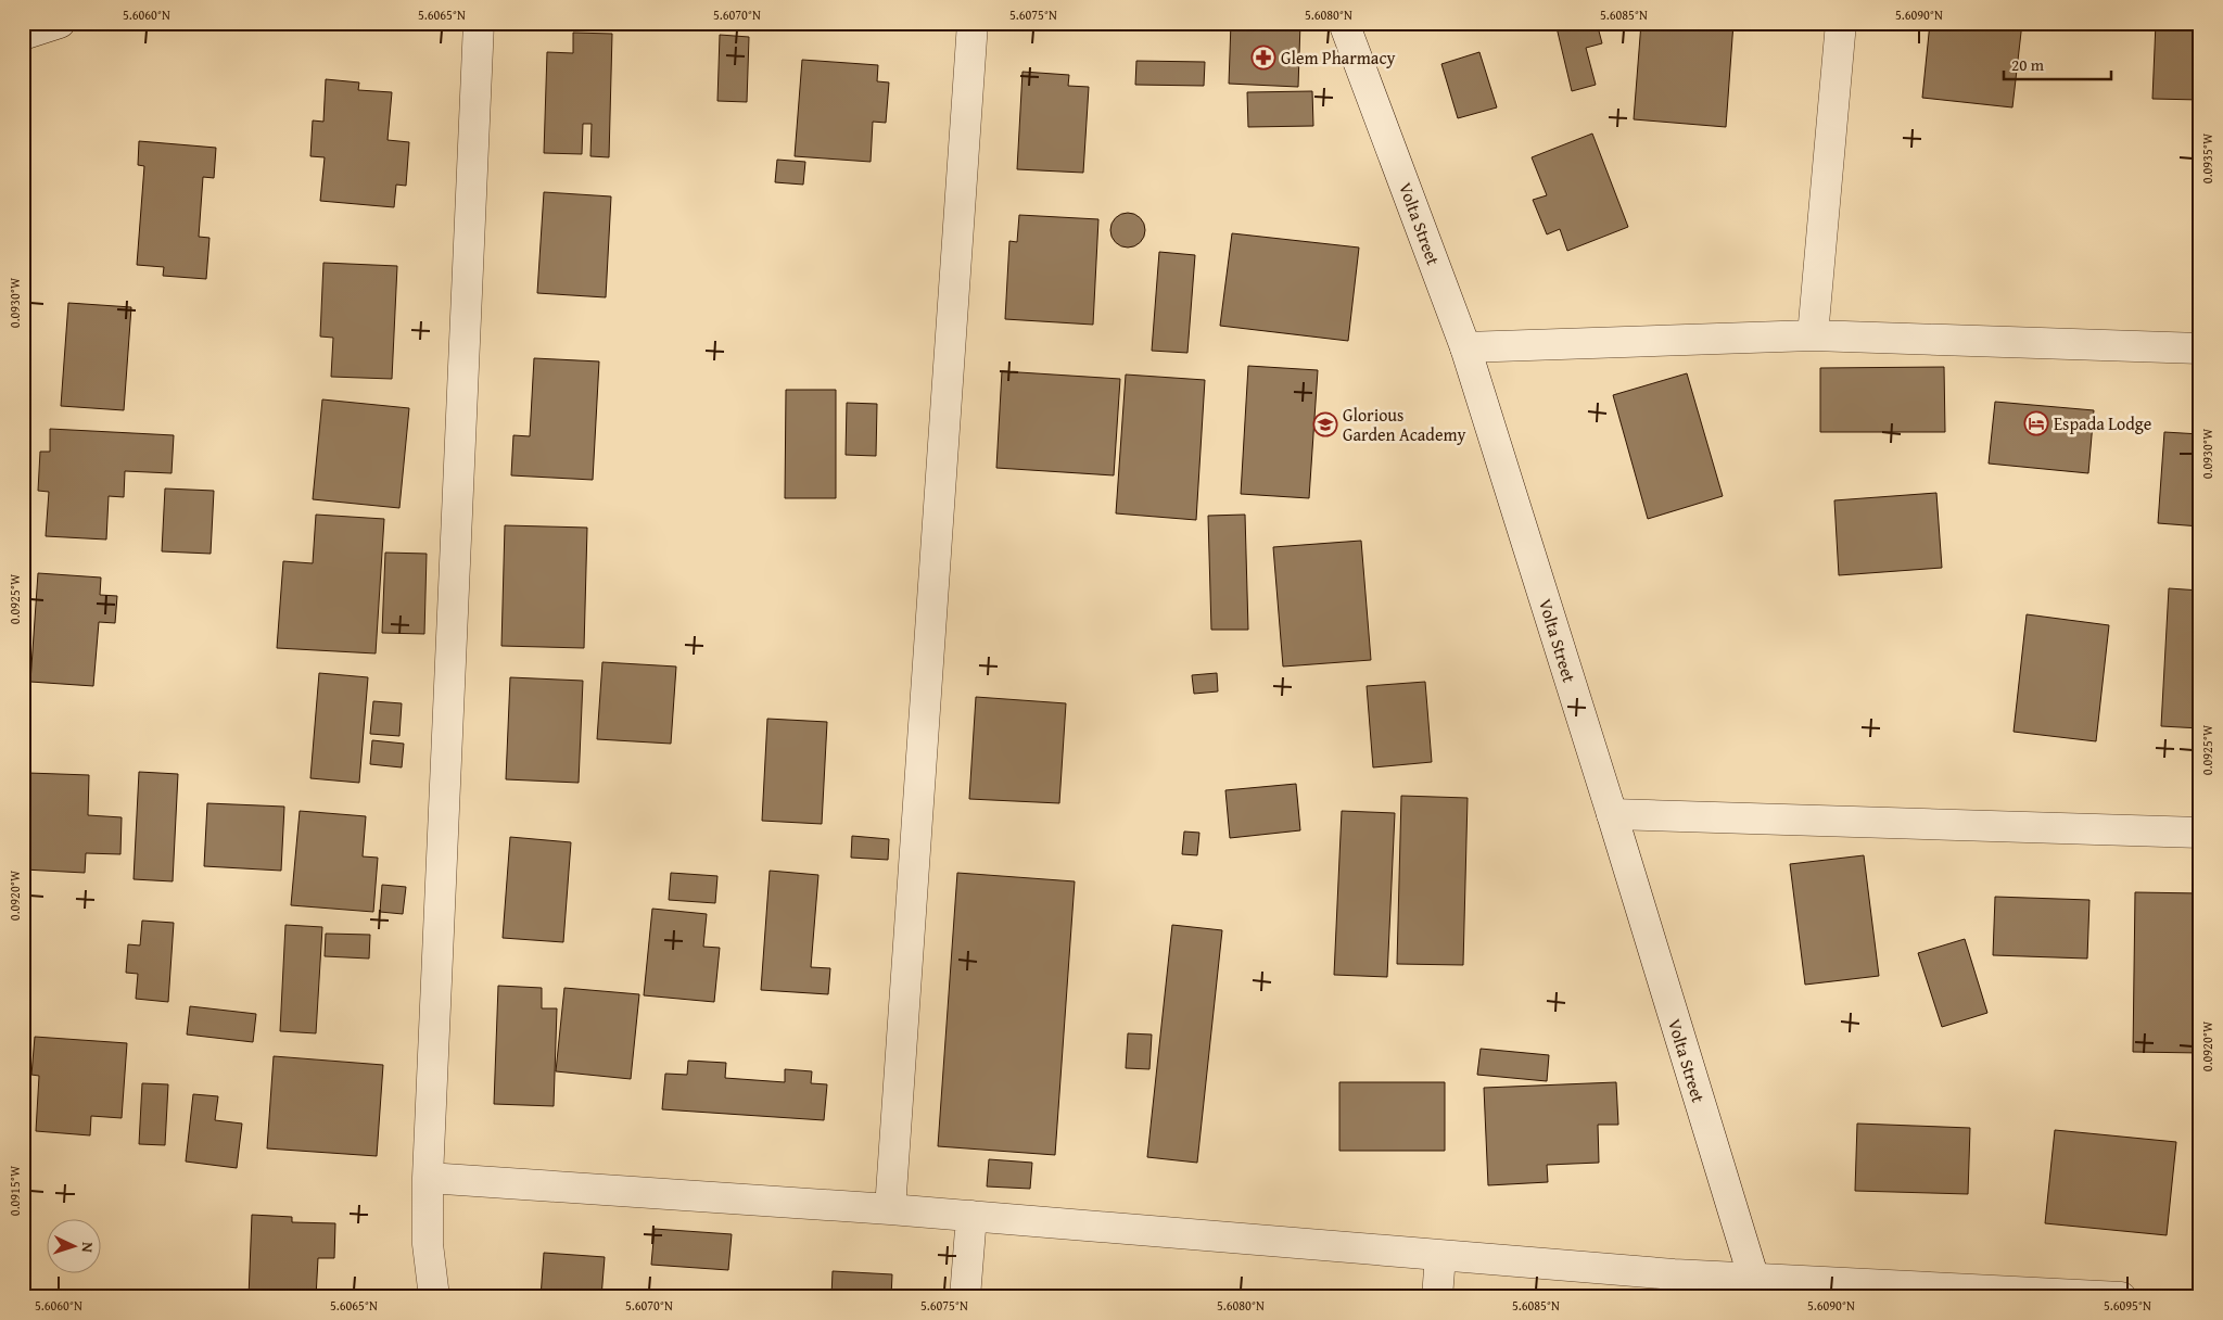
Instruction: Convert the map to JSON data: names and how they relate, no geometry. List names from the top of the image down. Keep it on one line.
{"streets":{"street":["Volta Street"]},"places":{"pharmacy":["Glem Pharmacy"],"hotel":["Espada Lodge"],"school or university":["Glorious Garden Academy"]},"scale_bar":"20 m","north":"right","coordinates":["5.6060°N","5.6065°N","5.6070°N","5.6075°N","5.6080°N","5.6085°N","5.6090°N","0.0935°W","0.0930°W","0.0925°W","0.0920°W","0.0915°W","5.6095°N"]}
